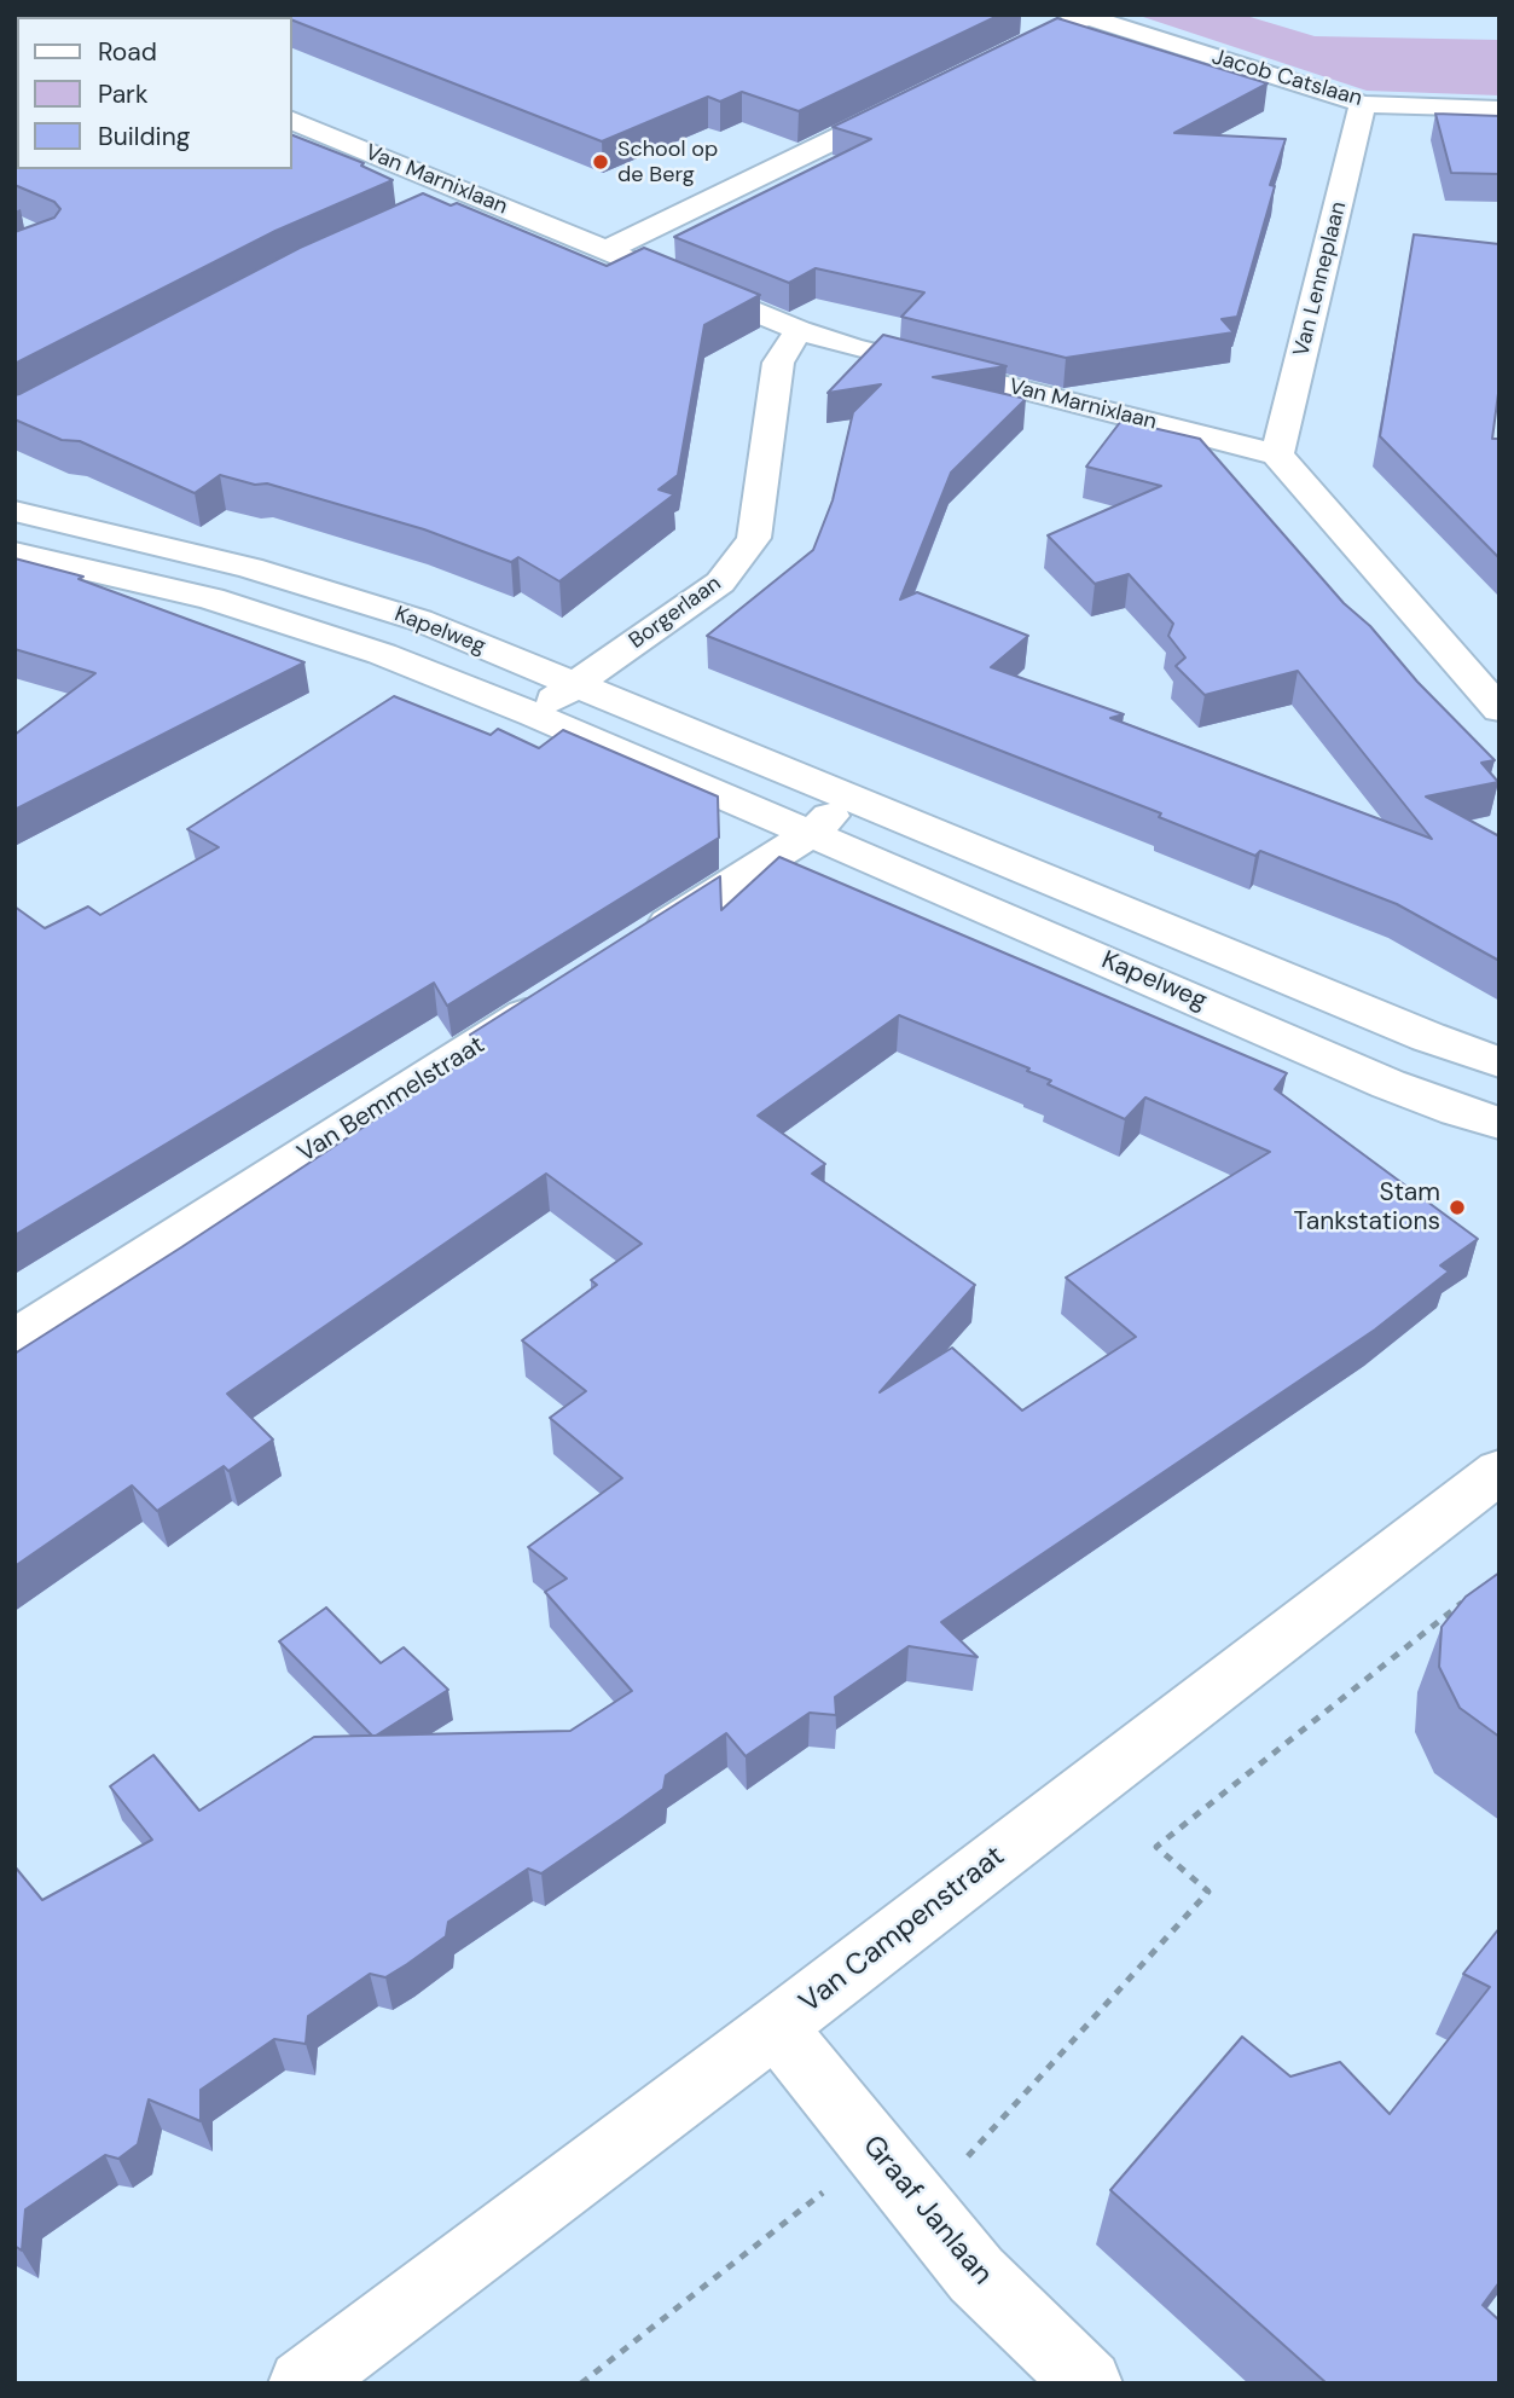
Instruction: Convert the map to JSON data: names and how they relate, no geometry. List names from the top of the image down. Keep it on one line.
{"streets":{"street":["Jacob Catslaan","Van Marnixlaan","Van Lenneplaan","Borgerlaan","Kapelweg","Van Bemmelstraat","Van Campenstraat","Graaf Janlaan"]},"crossings":[["Jacob Catslaan","Van Lenneplaan"],["Van Marnixlaan","Van Lenneplaan"],["Van Marnixlaan","Borgerlaan"],["Borgerlaan","Kapelweg"],["Van Campenstraat","Graaf Janlaan"]],"places":["School op de Berg","Stam Tankstations"],"legend":["Road","Park","Building"]}
